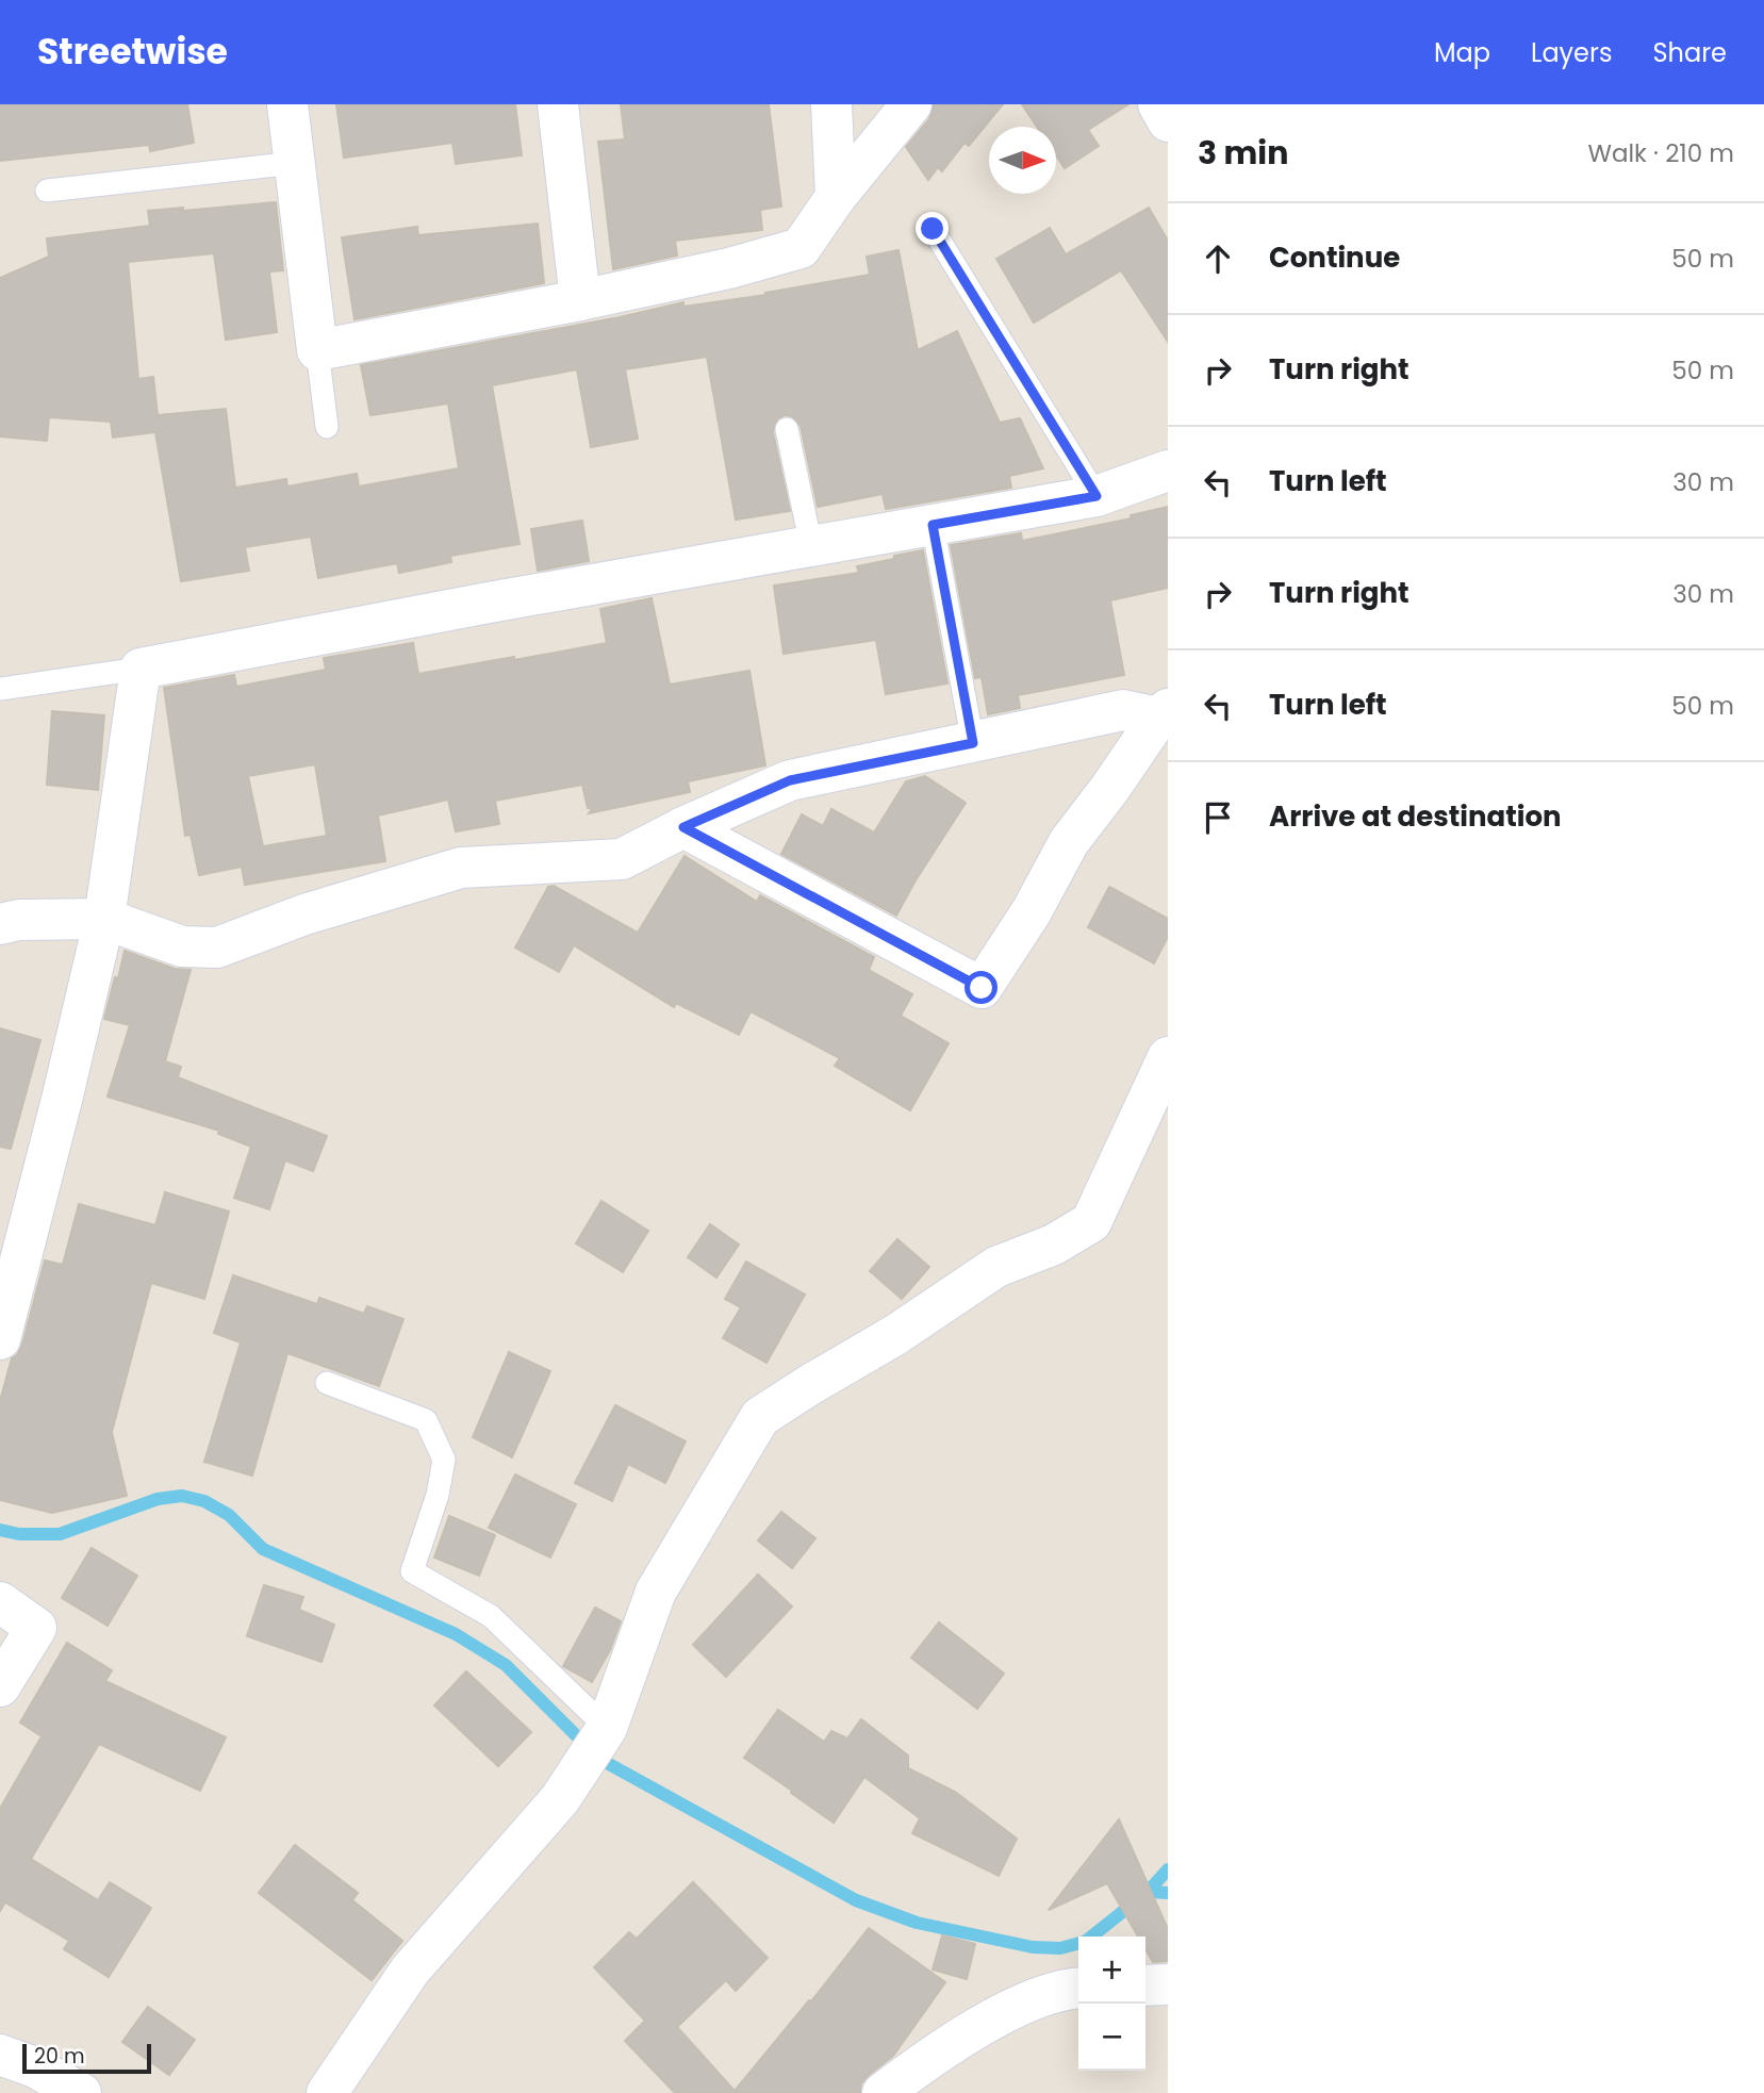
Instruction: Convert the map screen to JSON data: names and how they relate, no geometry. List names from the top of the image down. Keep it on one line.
{"scale_bar":"20 m","north":"right","page":{"header":"Streetwise","nav":["Map","Layers","Share"],"heading":["3 min","Walk · 210 m"],"list":[["Continue","50 m"],["Turn right","50 m"],["Turn left","30 m"],["Turn right","30 m"],["Turn left","50 m"],"Arrive at destination"],"map_buttons":["+","−"],"scale":"20 m"}}
